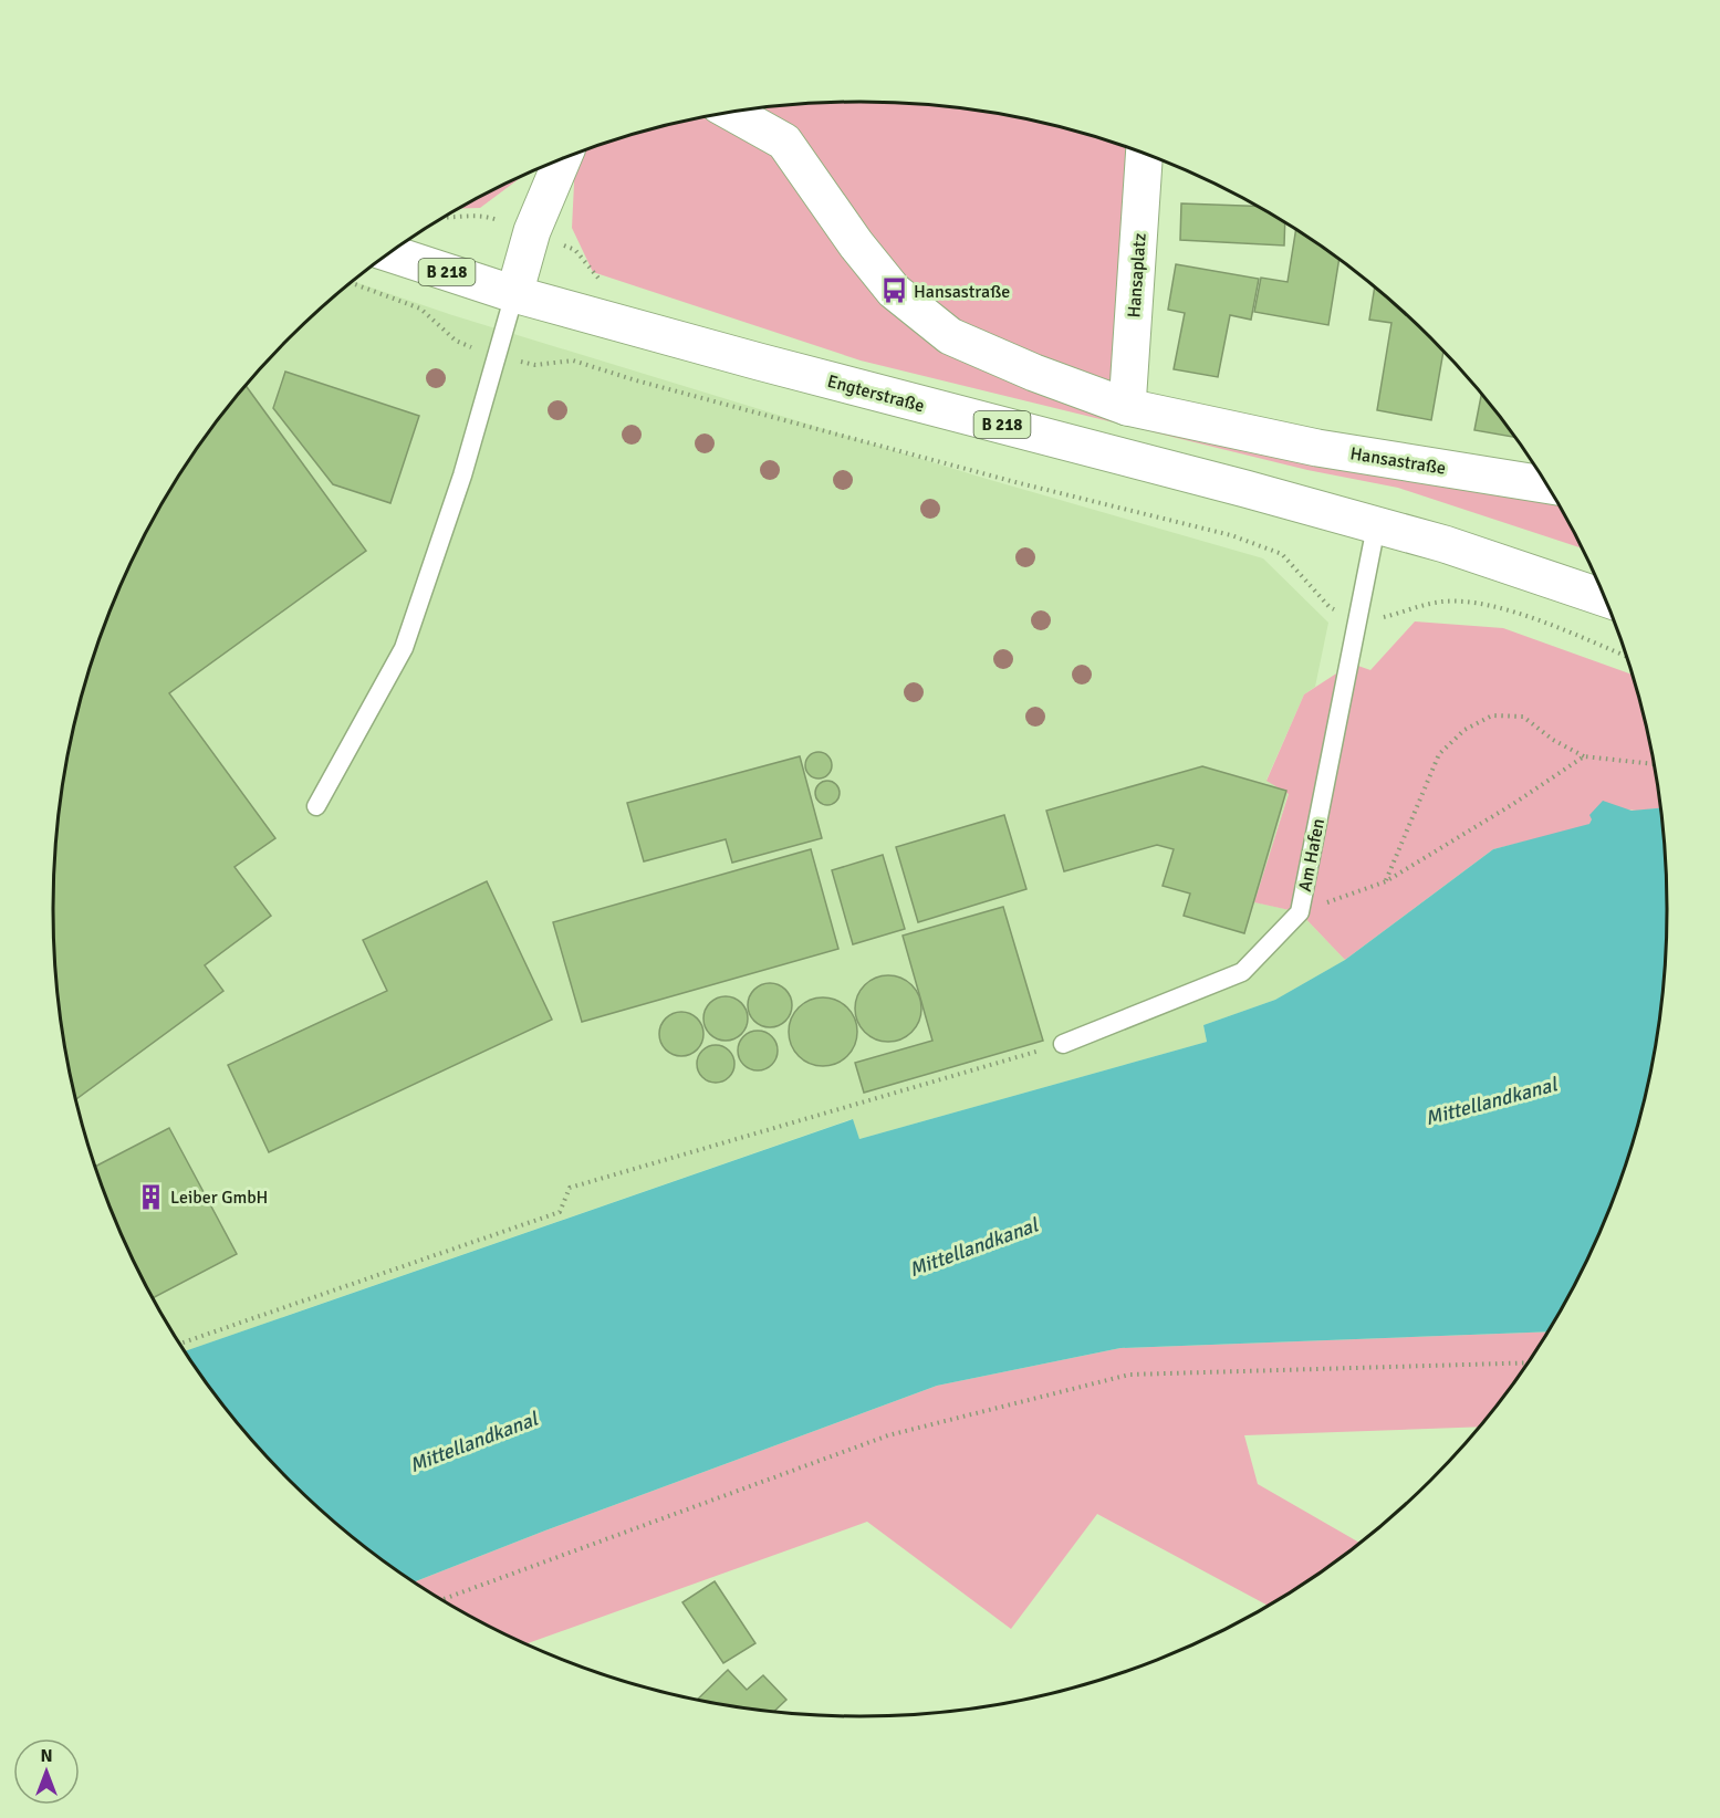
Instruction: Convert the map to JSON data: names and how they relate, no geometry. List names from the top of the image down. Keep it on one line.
{"streets":{"street":["B 218","Hansaplatz","Engterstraße","Hansastraße"],"lane":["Am Hafen"]},"crossings":[["B 218","Engterstraße"],["B 218","Am Hafen"],["Hansaplatz","Hansastraße"],["Engterstraße","Am Hafen"]],"water":["Mittellandkanal"],"places":{"bus stop":["Hansastraße"],"building":["Leiber GmbH"]},"north":"top"}
